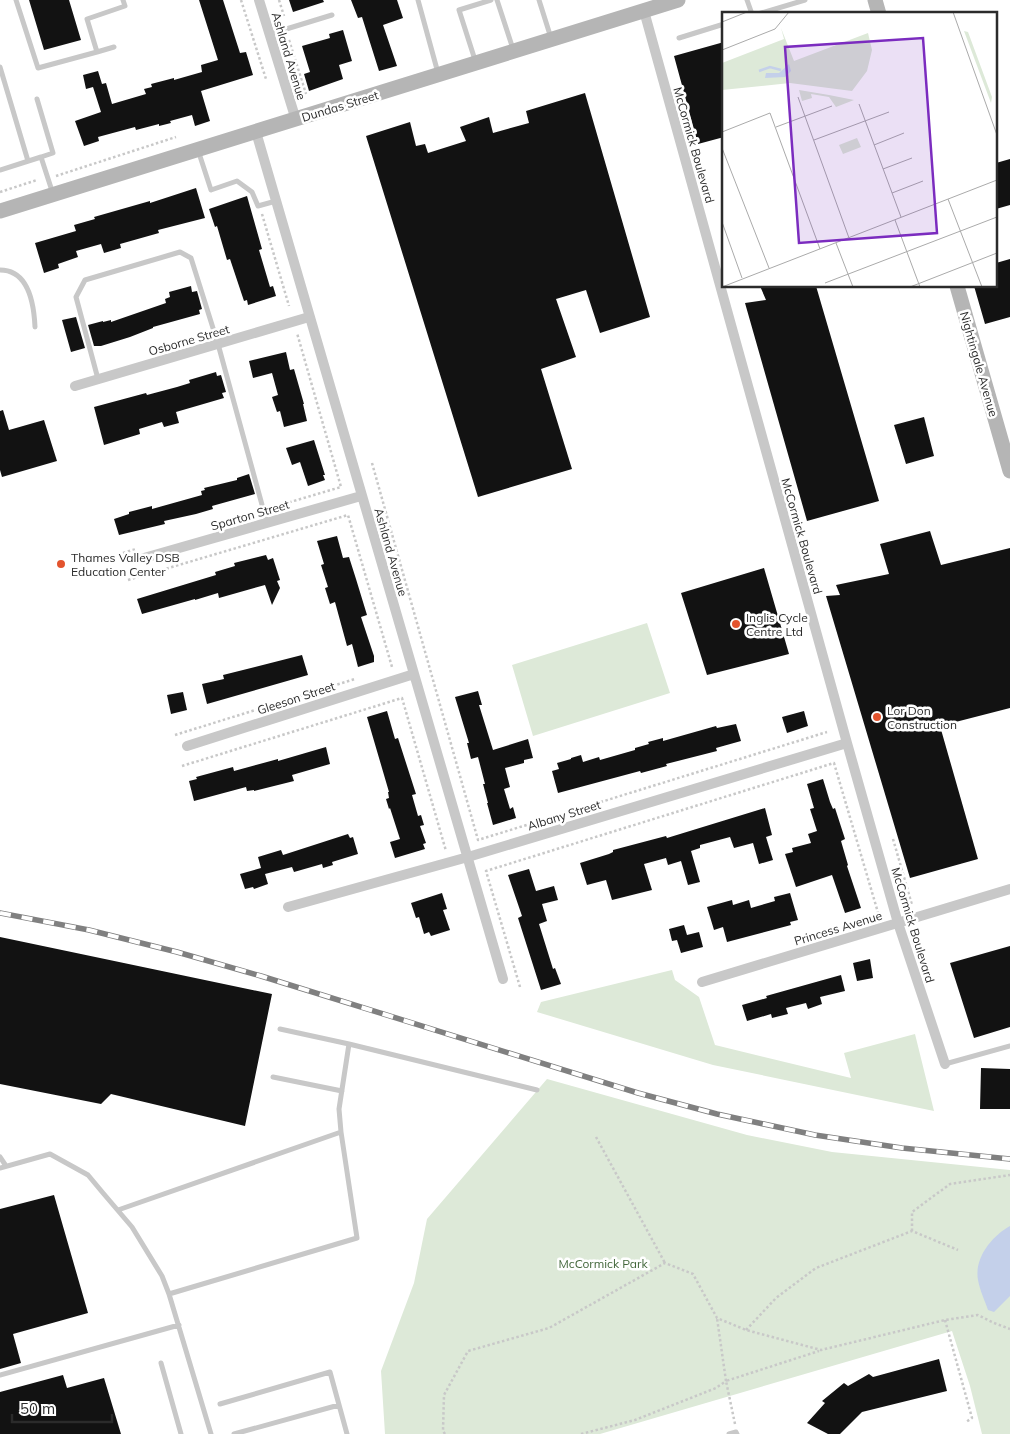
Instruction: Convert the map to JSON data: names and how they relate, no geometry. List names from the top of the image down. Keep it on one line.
{"streets":{"main road":["Dundas Street","Nightingale Avenue"],"street":["Ashland Avenue","McCormick Boulevard","Osborne Street","Sparton Street","Gleeson Street","Albany Street","Princess Avenue"]},"crossings":[["Ashland Avenue","Dundas Street"],["Ashland Avenue","Osborne Street"],["Ashland Avenue","Sparton Street"],["Ashland Avenue","Gleeson Street"],["Ashland Avenue","Albany Street"],["Dundas Street","McCormick Boulevard"],["McCormick Boulevard","Albany Street"],["McCormick Boulevard","Princess Avenue"]],"parks":["McCormick Park"],"places":["Thames Valley DSB Education Center","Inglis Cycle Centre Ltd","Lor Don Construction"],"scale_bar":"50 m"}
